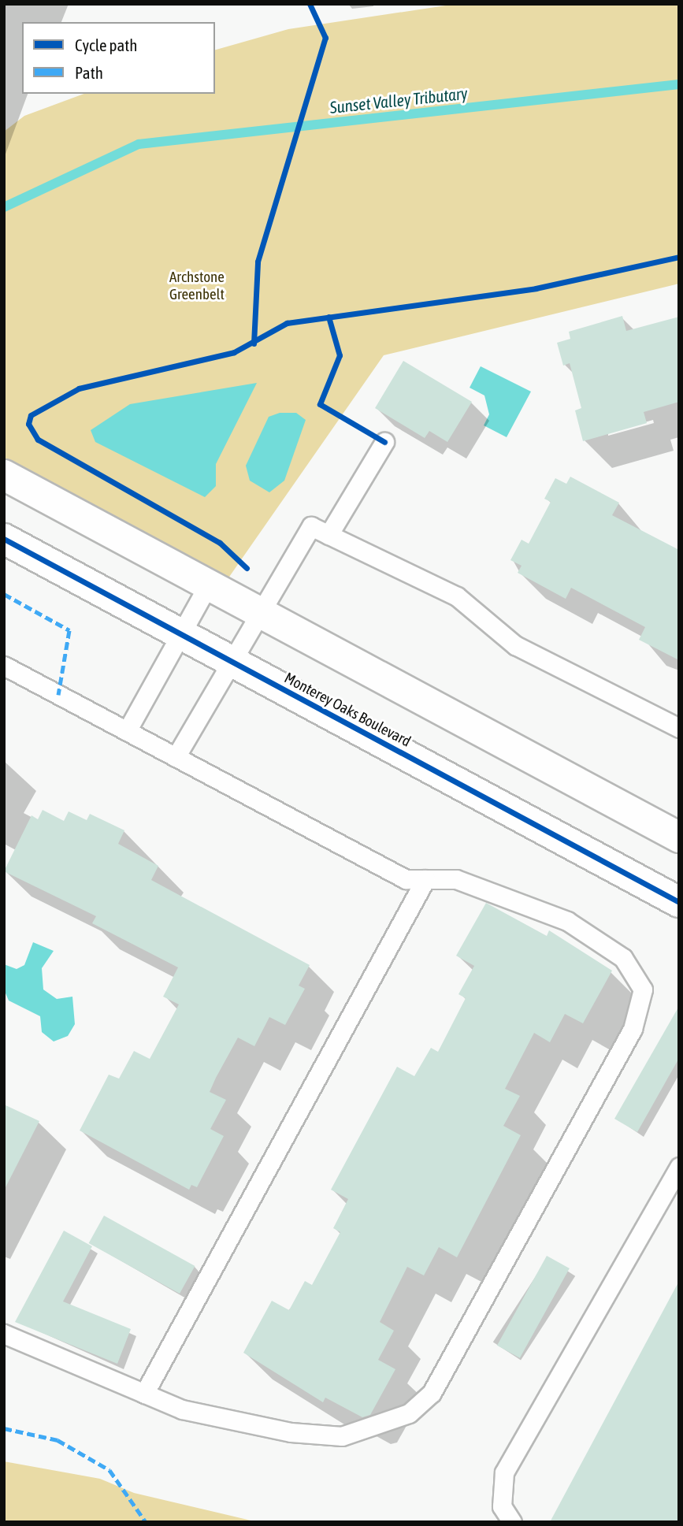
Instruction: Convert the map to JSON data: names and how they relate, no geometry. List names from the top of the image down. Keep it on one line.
{"streets":{"street":["Monterey Oaks Boulevard"]},"water":["Sunset Valley Tributary"],"parks":["Archstone Greenbelt"],"legend":["Cycle path","Path"]}
